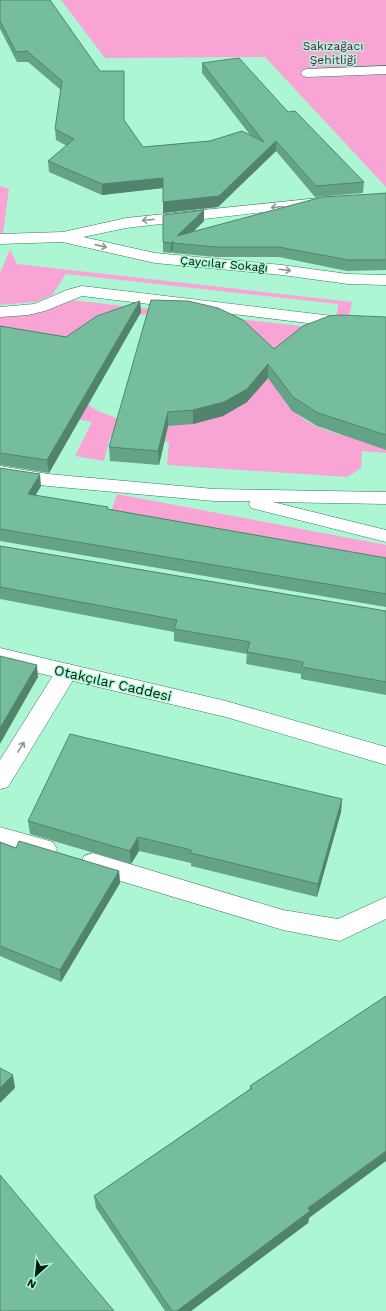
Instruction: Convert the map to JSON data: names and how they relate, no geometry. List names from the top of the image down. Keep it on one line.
{"streets":{"street":["Çaycılar Sokağı","Otakçılar Caddesi"]},"parks":["Sakızağacı Şehitliği"],"north":"bottom left"}
